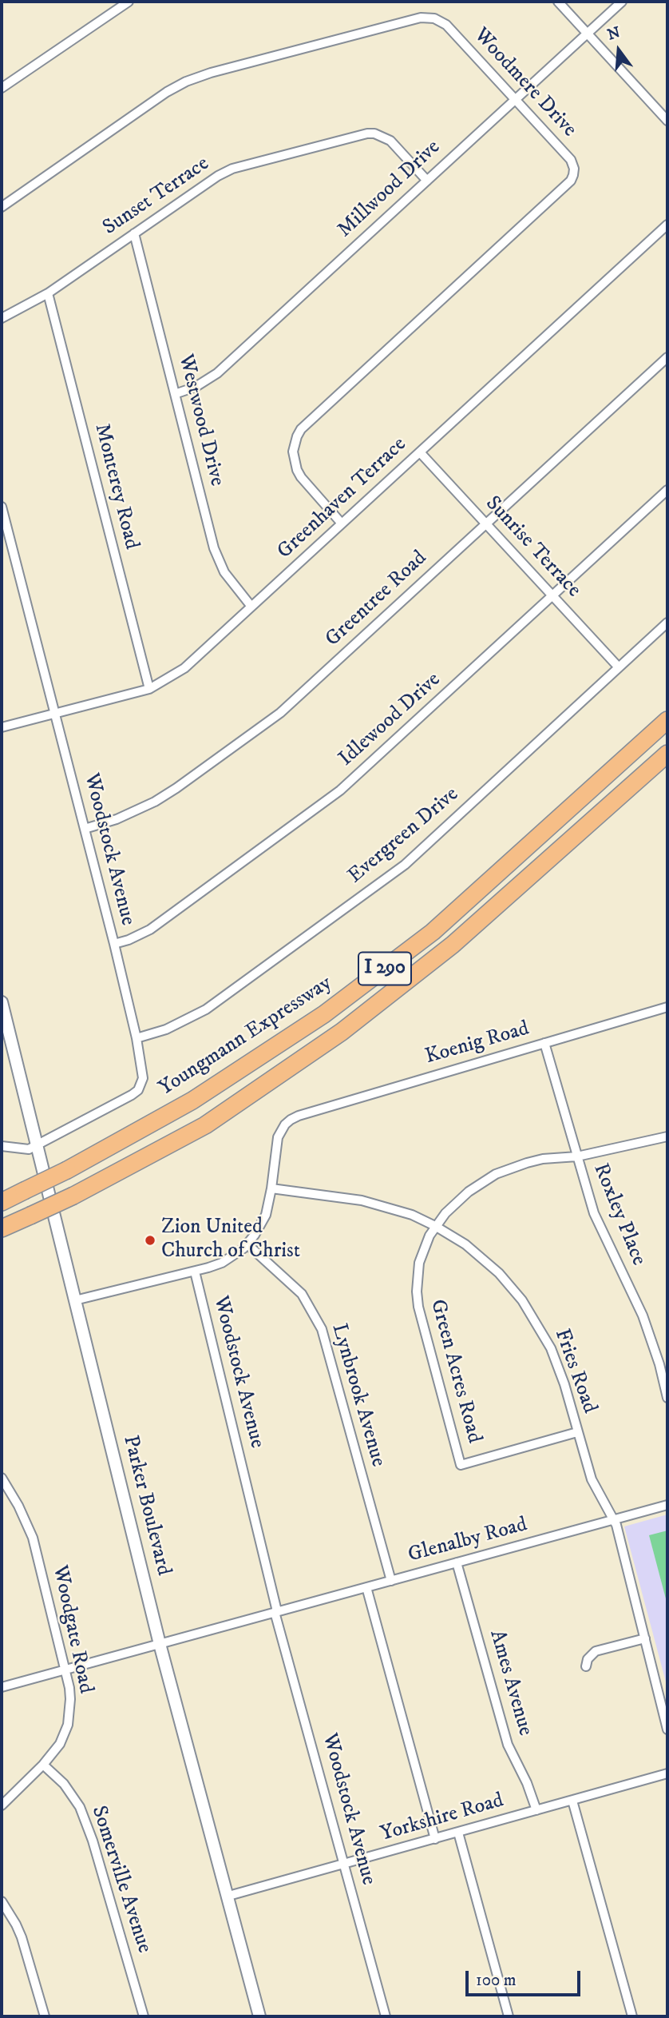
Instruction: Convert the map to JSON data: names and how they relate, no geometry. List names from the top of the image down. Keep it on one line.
{"streets":{"highway":["I 290","Youngmann Expressway"],"street":["Woodmere Drive","Millwood Drive","Sunset Terrace","Westwood Drive","Monterey Road","Greenhaven Terrace","Sunrise Terrace","Greentree Road","Idlewood Drive","Evergreen Drive","Woodstock Avenue","Koenig Road","Roxley Place","Green Acres Road","Fries Road","Lynbrook Avenue","Parker Boulevard","Glenalby Road","Woodgate Road","Ames Avenue","Yorkshire Road","Somerville Avenue"]},"crossings":[["Woodmere Drive","Millwood Drive"],["Woodmere Drive","Greenhaven Terrace"],["Millwood Drive","Sunset Terrace"],["Millwood Drive","Westwood Drive"],["Sunset Terrace","Westwood Drive"],["Sunset Terrace","Monterey Road"],["Westwood Drive","Greenhaven Terrace"],["Monterey Road","Greenhaven Terrace"],["Greenhaven Terrace","Sunrise Terrace"],["Greenhaven Terrace","Woodstock Avenue"],["Sunrise Terrace","Greentree Road"],["Sunrise Terrace","Idlewood Drive"],["Sunrise Terrace","Evergreen Drive"],["Greentree Road","Woodstock Avenue"],["Idlewood Drive","Woodstock Avenue"],["Evergreen Drive","Woodstock Avenue"],["Woodstock Avenue","Parker Boulevard"],["Woodstock Avenue","Glenalby Road"],["Woodstock Avenue","Yorkshire Road"],["Koenig Road","Roxley Place"],["Koenig Road","Fries Road"],["Roxley Place","Green Acres Road"],["Green Acres Road","Fries Road"],["Fries Road","Glenalby Road"],["Lynbrook Avenue","Glenalby Road"],["Parker Boulevard","Glenalby Road"],["Parker Boulevard","Yorkshire Road"],["Glenalby Road","Woodgate Road"],["Glenalby Road","Ames Avenue"],["Woodgate Road","Somerville Avenue"],["Ames Avenue","Yorkshire Road"]],"places":["Zion United Church of Christ"],"scale_bar":"100 m","north":"top"}
